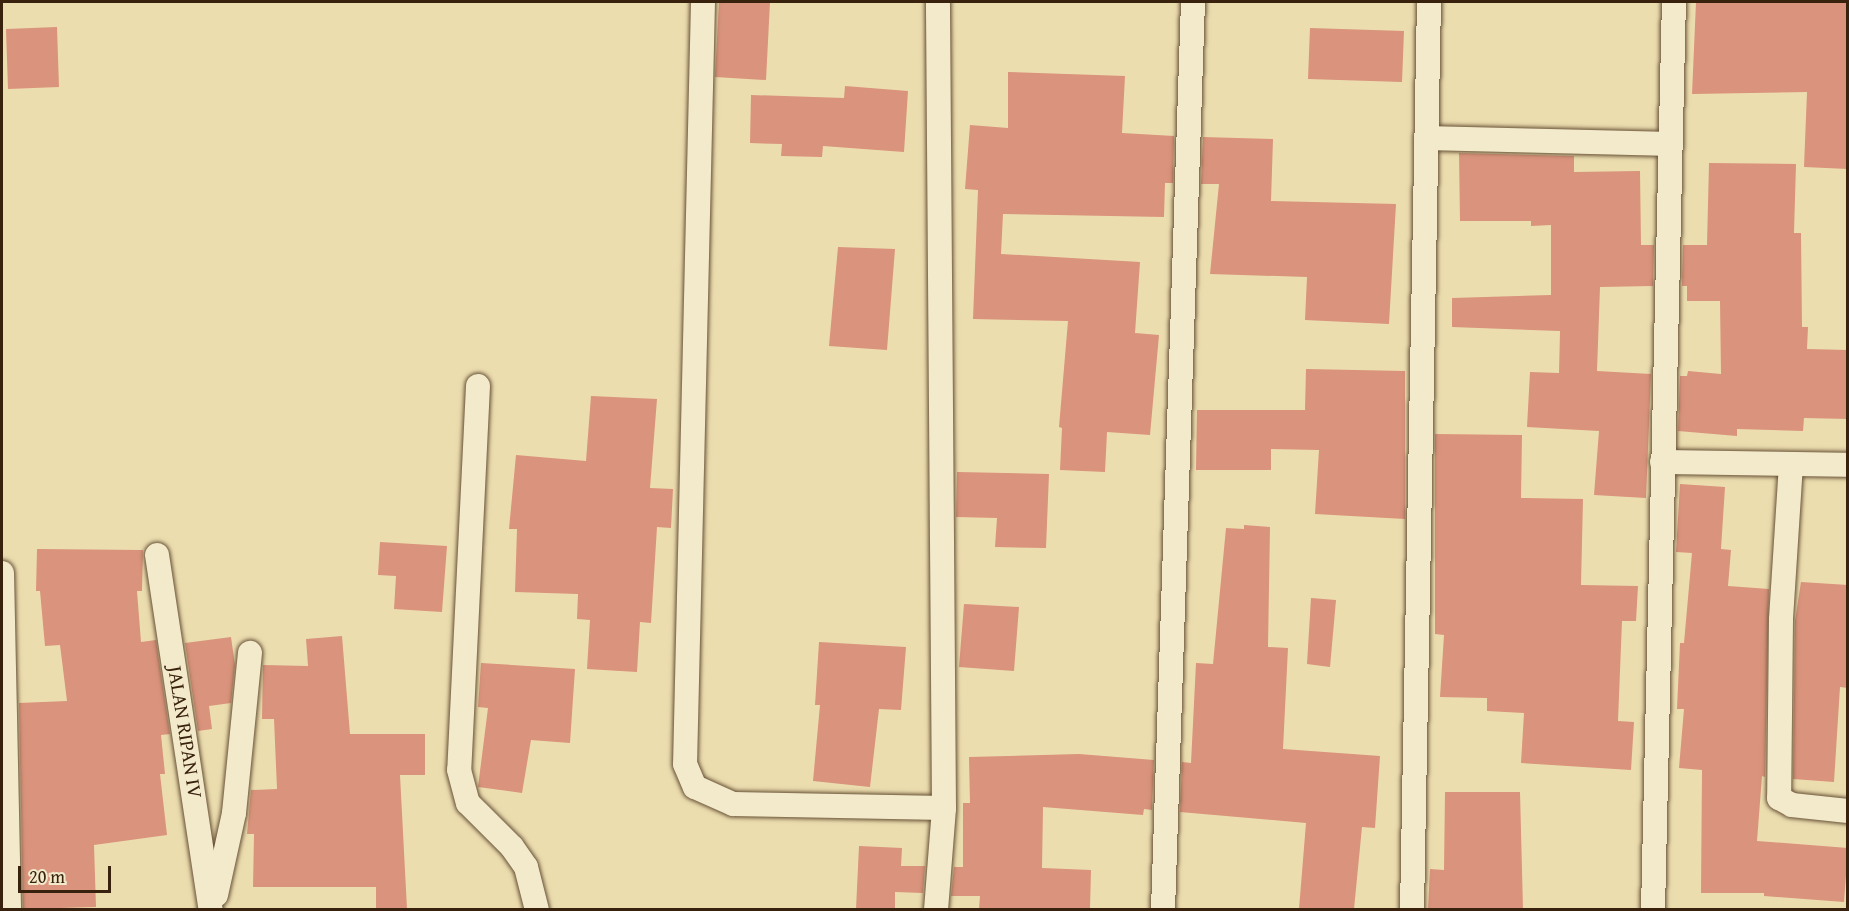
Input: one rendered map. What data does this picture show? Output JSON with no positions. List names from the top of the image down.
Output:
{
  "streets": {
    "street": ["JALAN RIPAN IV"]
  },
  "scale_bar": "20 m"
}
